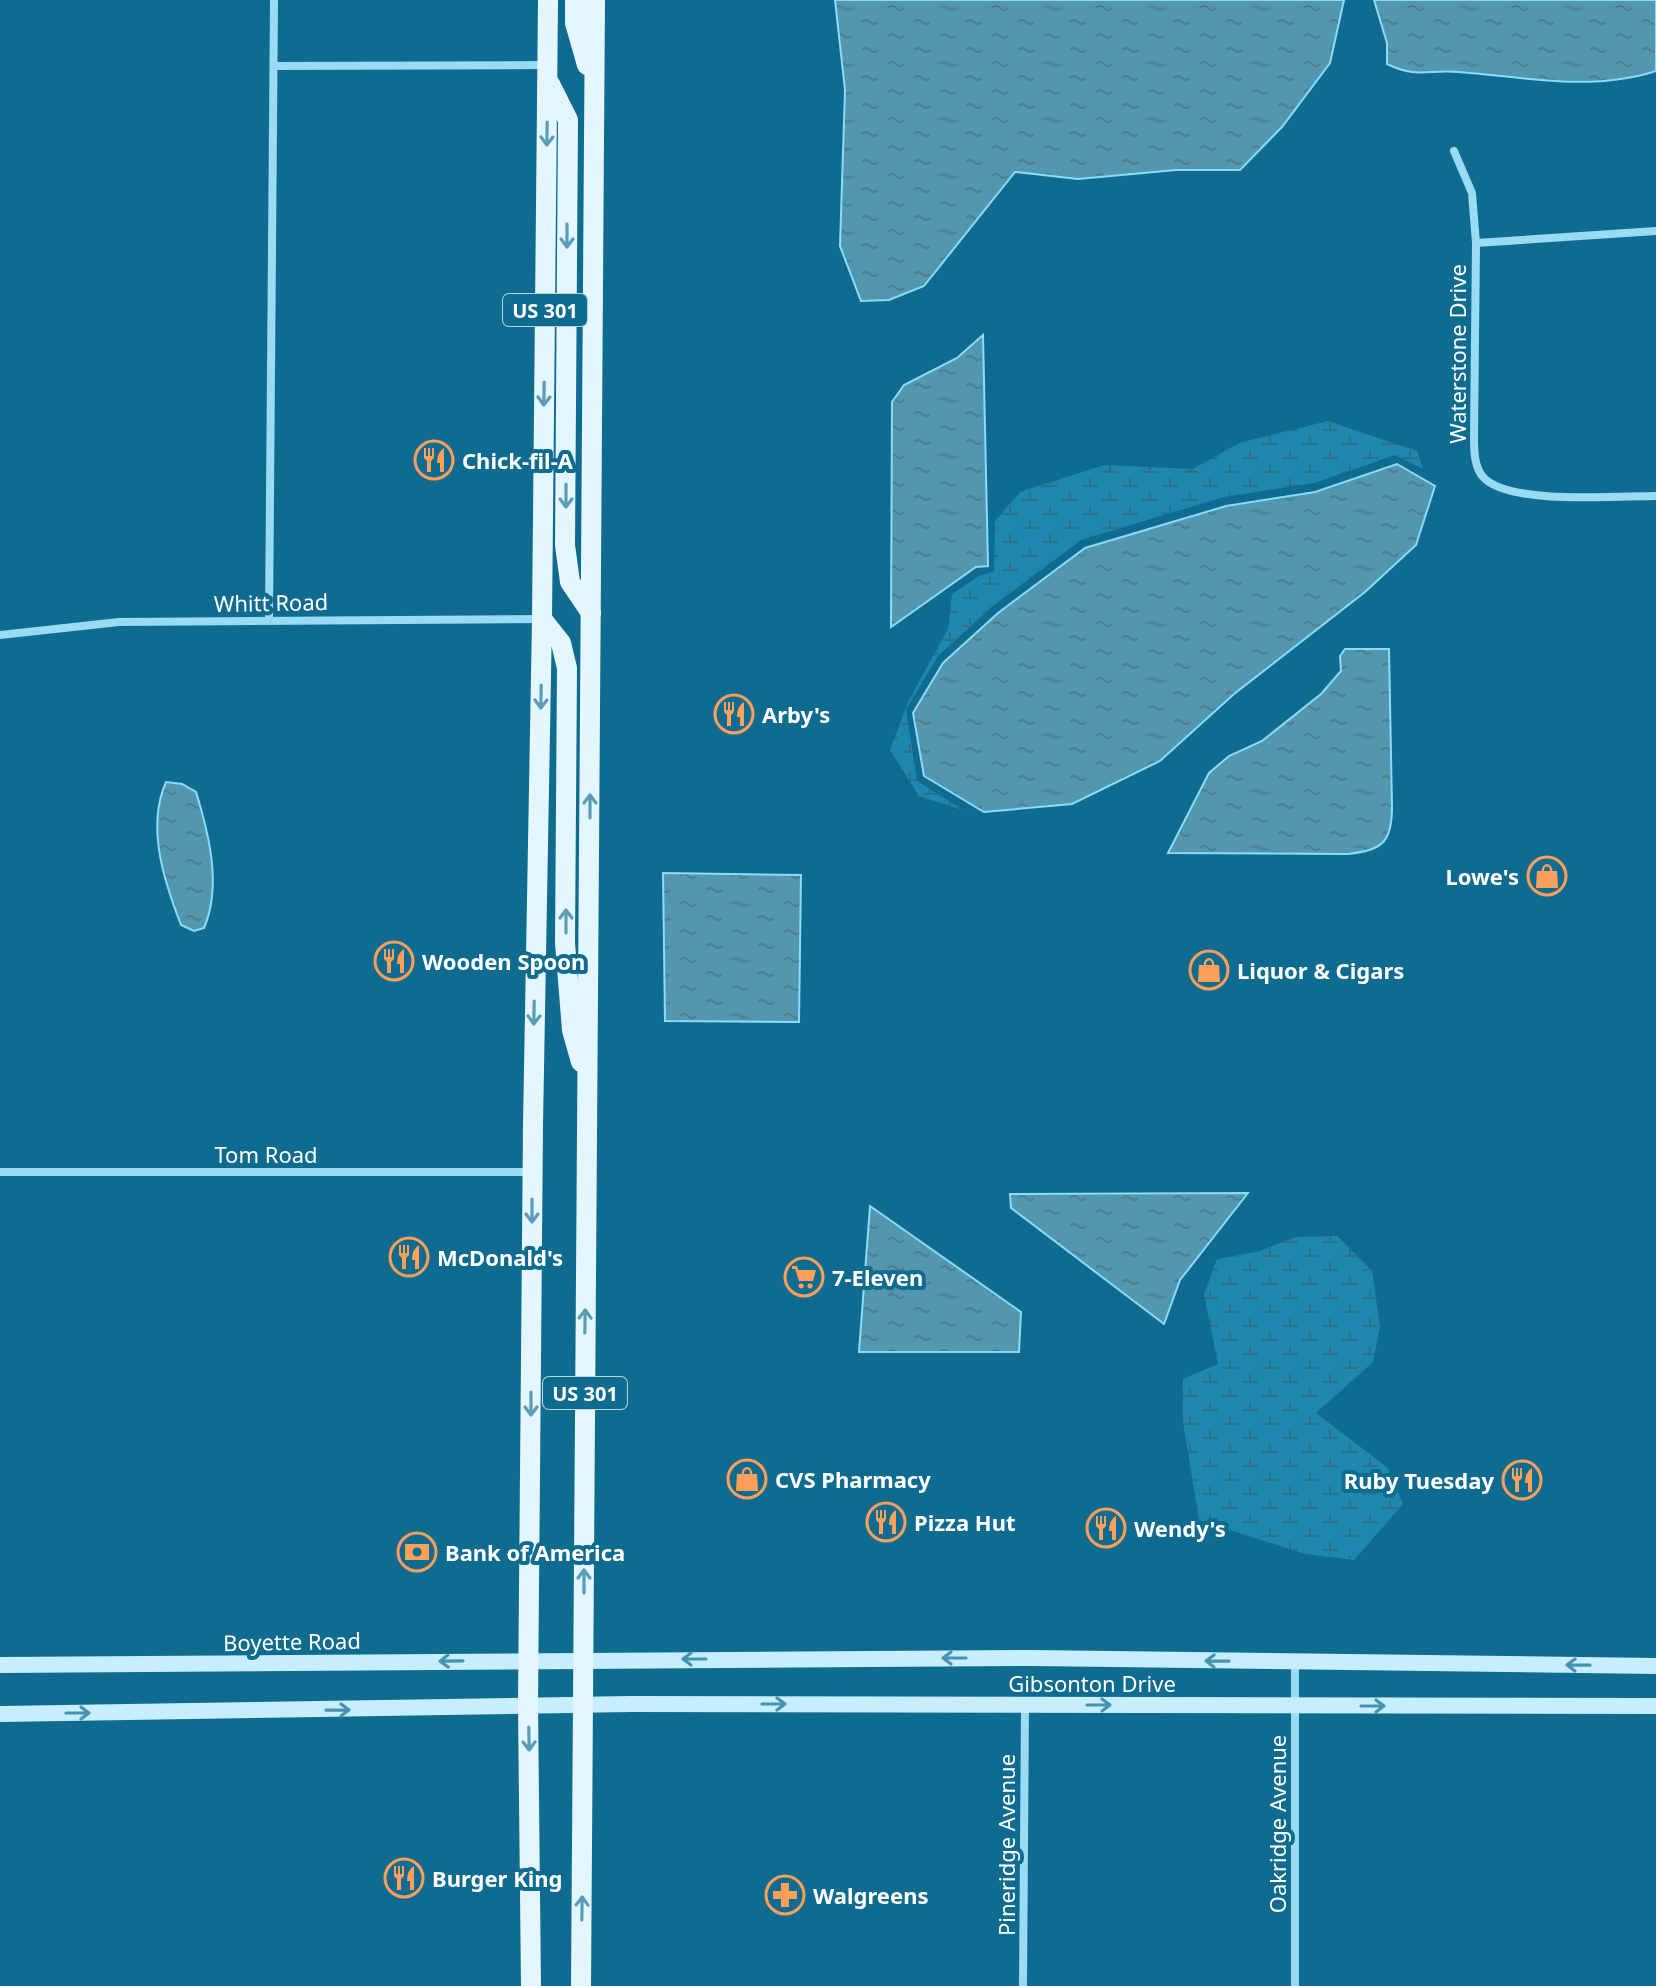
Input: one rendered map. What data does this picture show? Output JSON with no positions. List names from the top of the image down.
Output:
{
  "streets": {
    "main road": ["US 301", "Boyette Road", "Gibsonton Drive"],
    "street": [
      "Waterstone Drive",
      "Whitt Road",
      "Tom Road",
      "Oakridge Avenue",
      "Pineridge Avenue"
    ]
  },
  "crossings": [
    ["US 301", "Whitt Road"],
    ["US 301", "Tom Road"],
    ["US 301", "Boyette Road"],
    ["US 301", "Gibsonton Drive"],
    ["Boyette Road", "Gibsonton Drive"],
    ["Gibsonton Drive", "Oakridge Avenue"],
    ["Gibsonton Drive", "Pineridge Avenue"]
  ],
  "places": {
    "restaurant": [
      "Chick-fil-A",
      "Arby's",
      "Wooden Spoon",
      "McDonald's",
      "Ruby Tuesday",
      "Pizza Hut",
      "Wendy's",
      "Burger King"
    ],
    "shop": ["Lowe's", "Liquor & Cigars", "CVS Pharmacy"],
    "supermarket": ["7-Eleven"],
    "bank": ["Bank of America"],
    "pharmacy": ["Walgreens"]
  }
}
